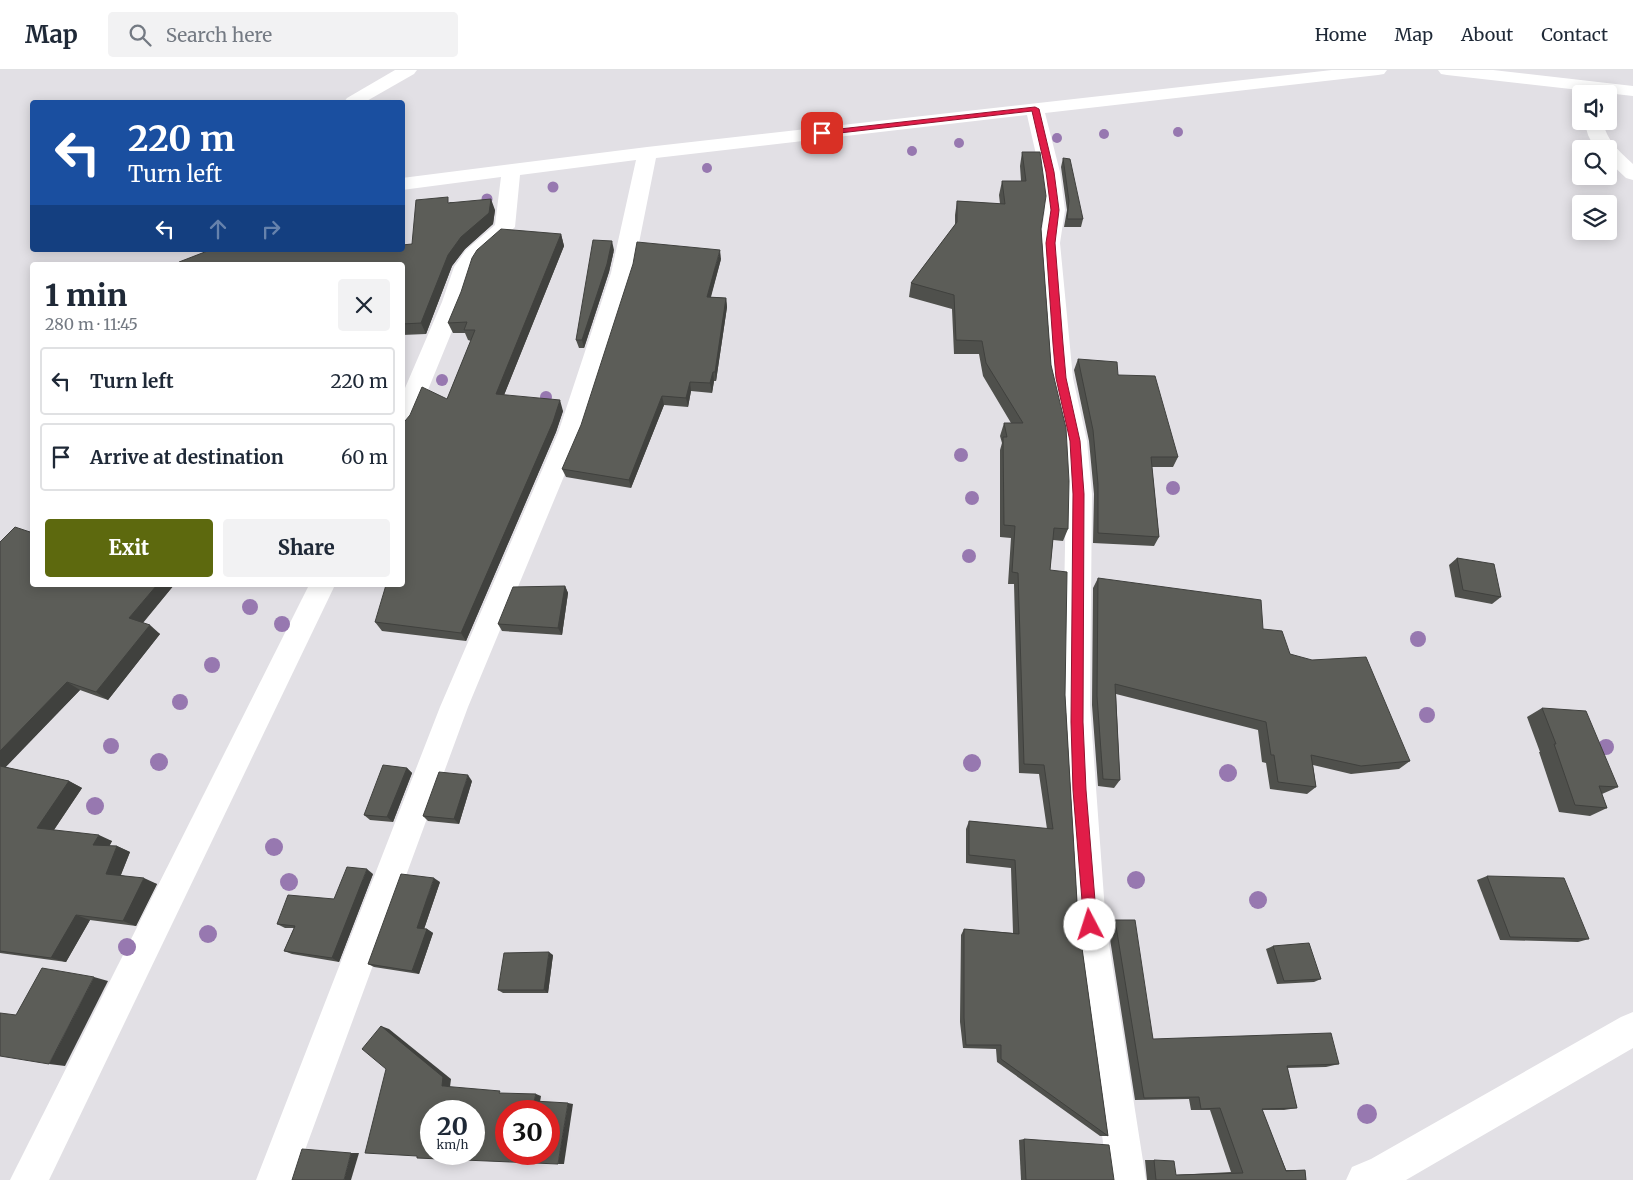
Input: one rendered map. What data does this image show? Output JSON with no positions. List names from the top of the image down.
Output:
{
  "page": {
    "header": "Map",
    "search": "Search here",
    "nav": [
      "Home",
      "Map",
      "About",
      "Contact"
    ],
    "turn": ["220 m", "Turn left"],
    "heading": ["1 min", "280 m · 11:45"],
    "list": [
      {
        "name": "Turn left",
        "value": "220 m"
      },
      {
        "name": "Arrive at destination",
        "value": "60 m"
      }
    ],
    "buttons": ["Exit", "Share"],
    "speed": "20 km/h",
    "limit": "30"
  }
}
